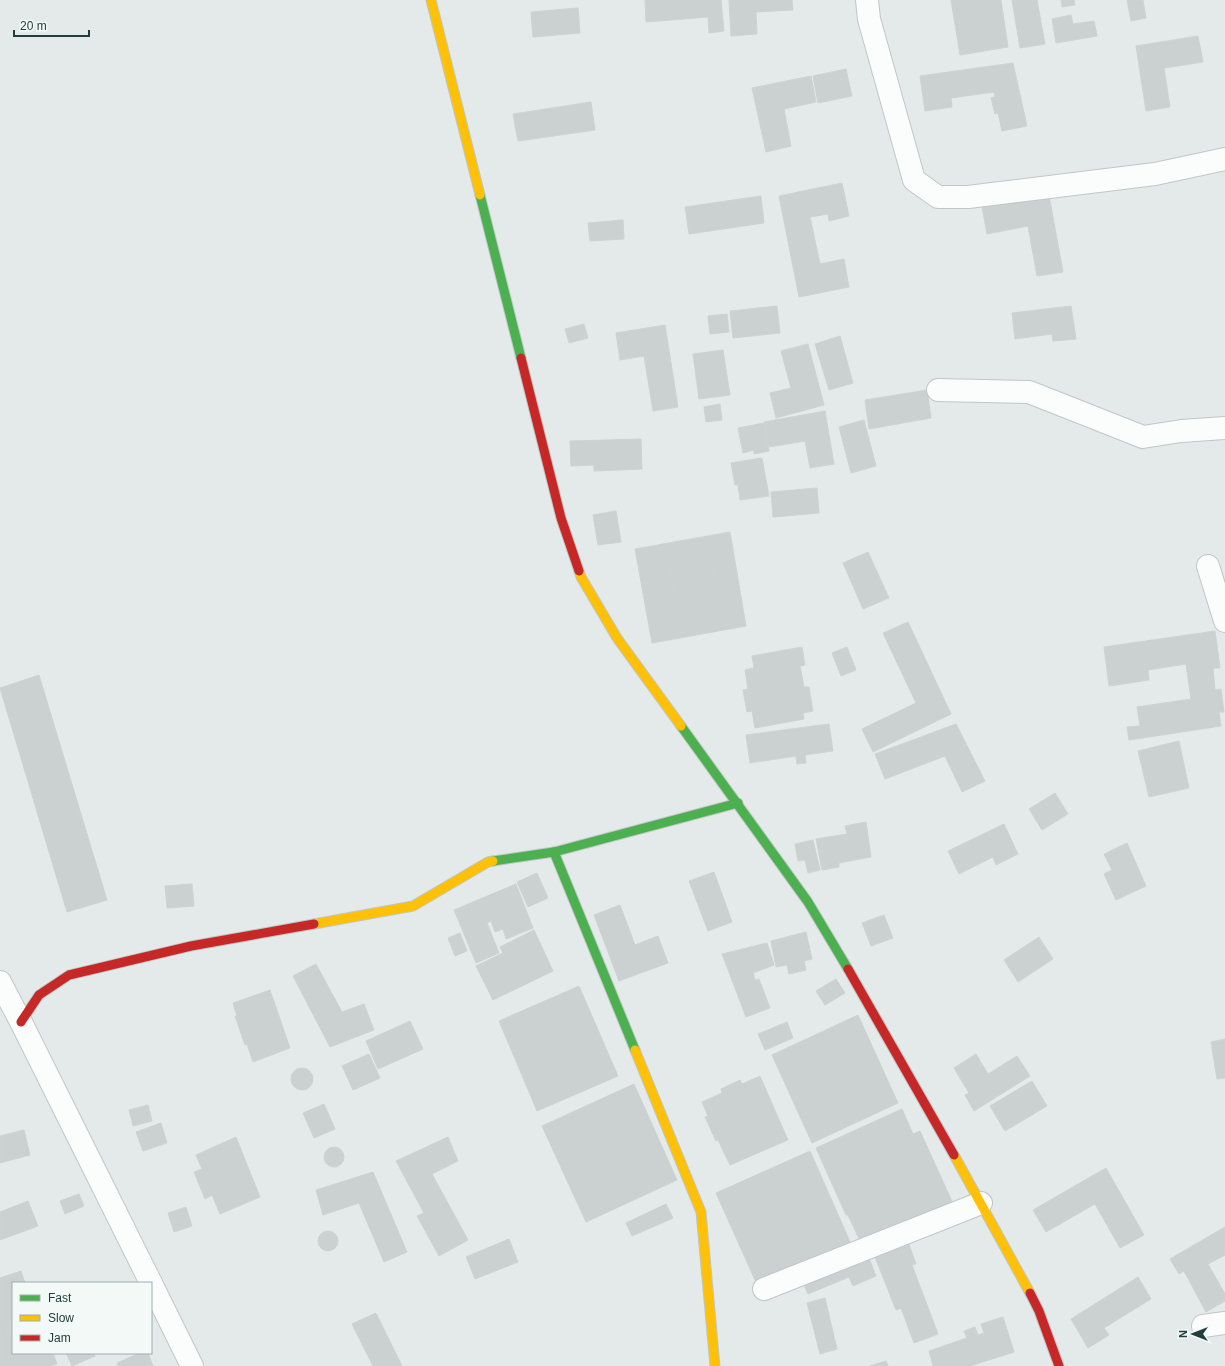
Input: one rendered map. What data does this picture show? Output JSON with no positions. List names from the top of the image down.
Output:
{
  "legend": ["Fast", "Slow", "Jam"],
  "scale_bar": "20 m",
  "north": "left"
}
